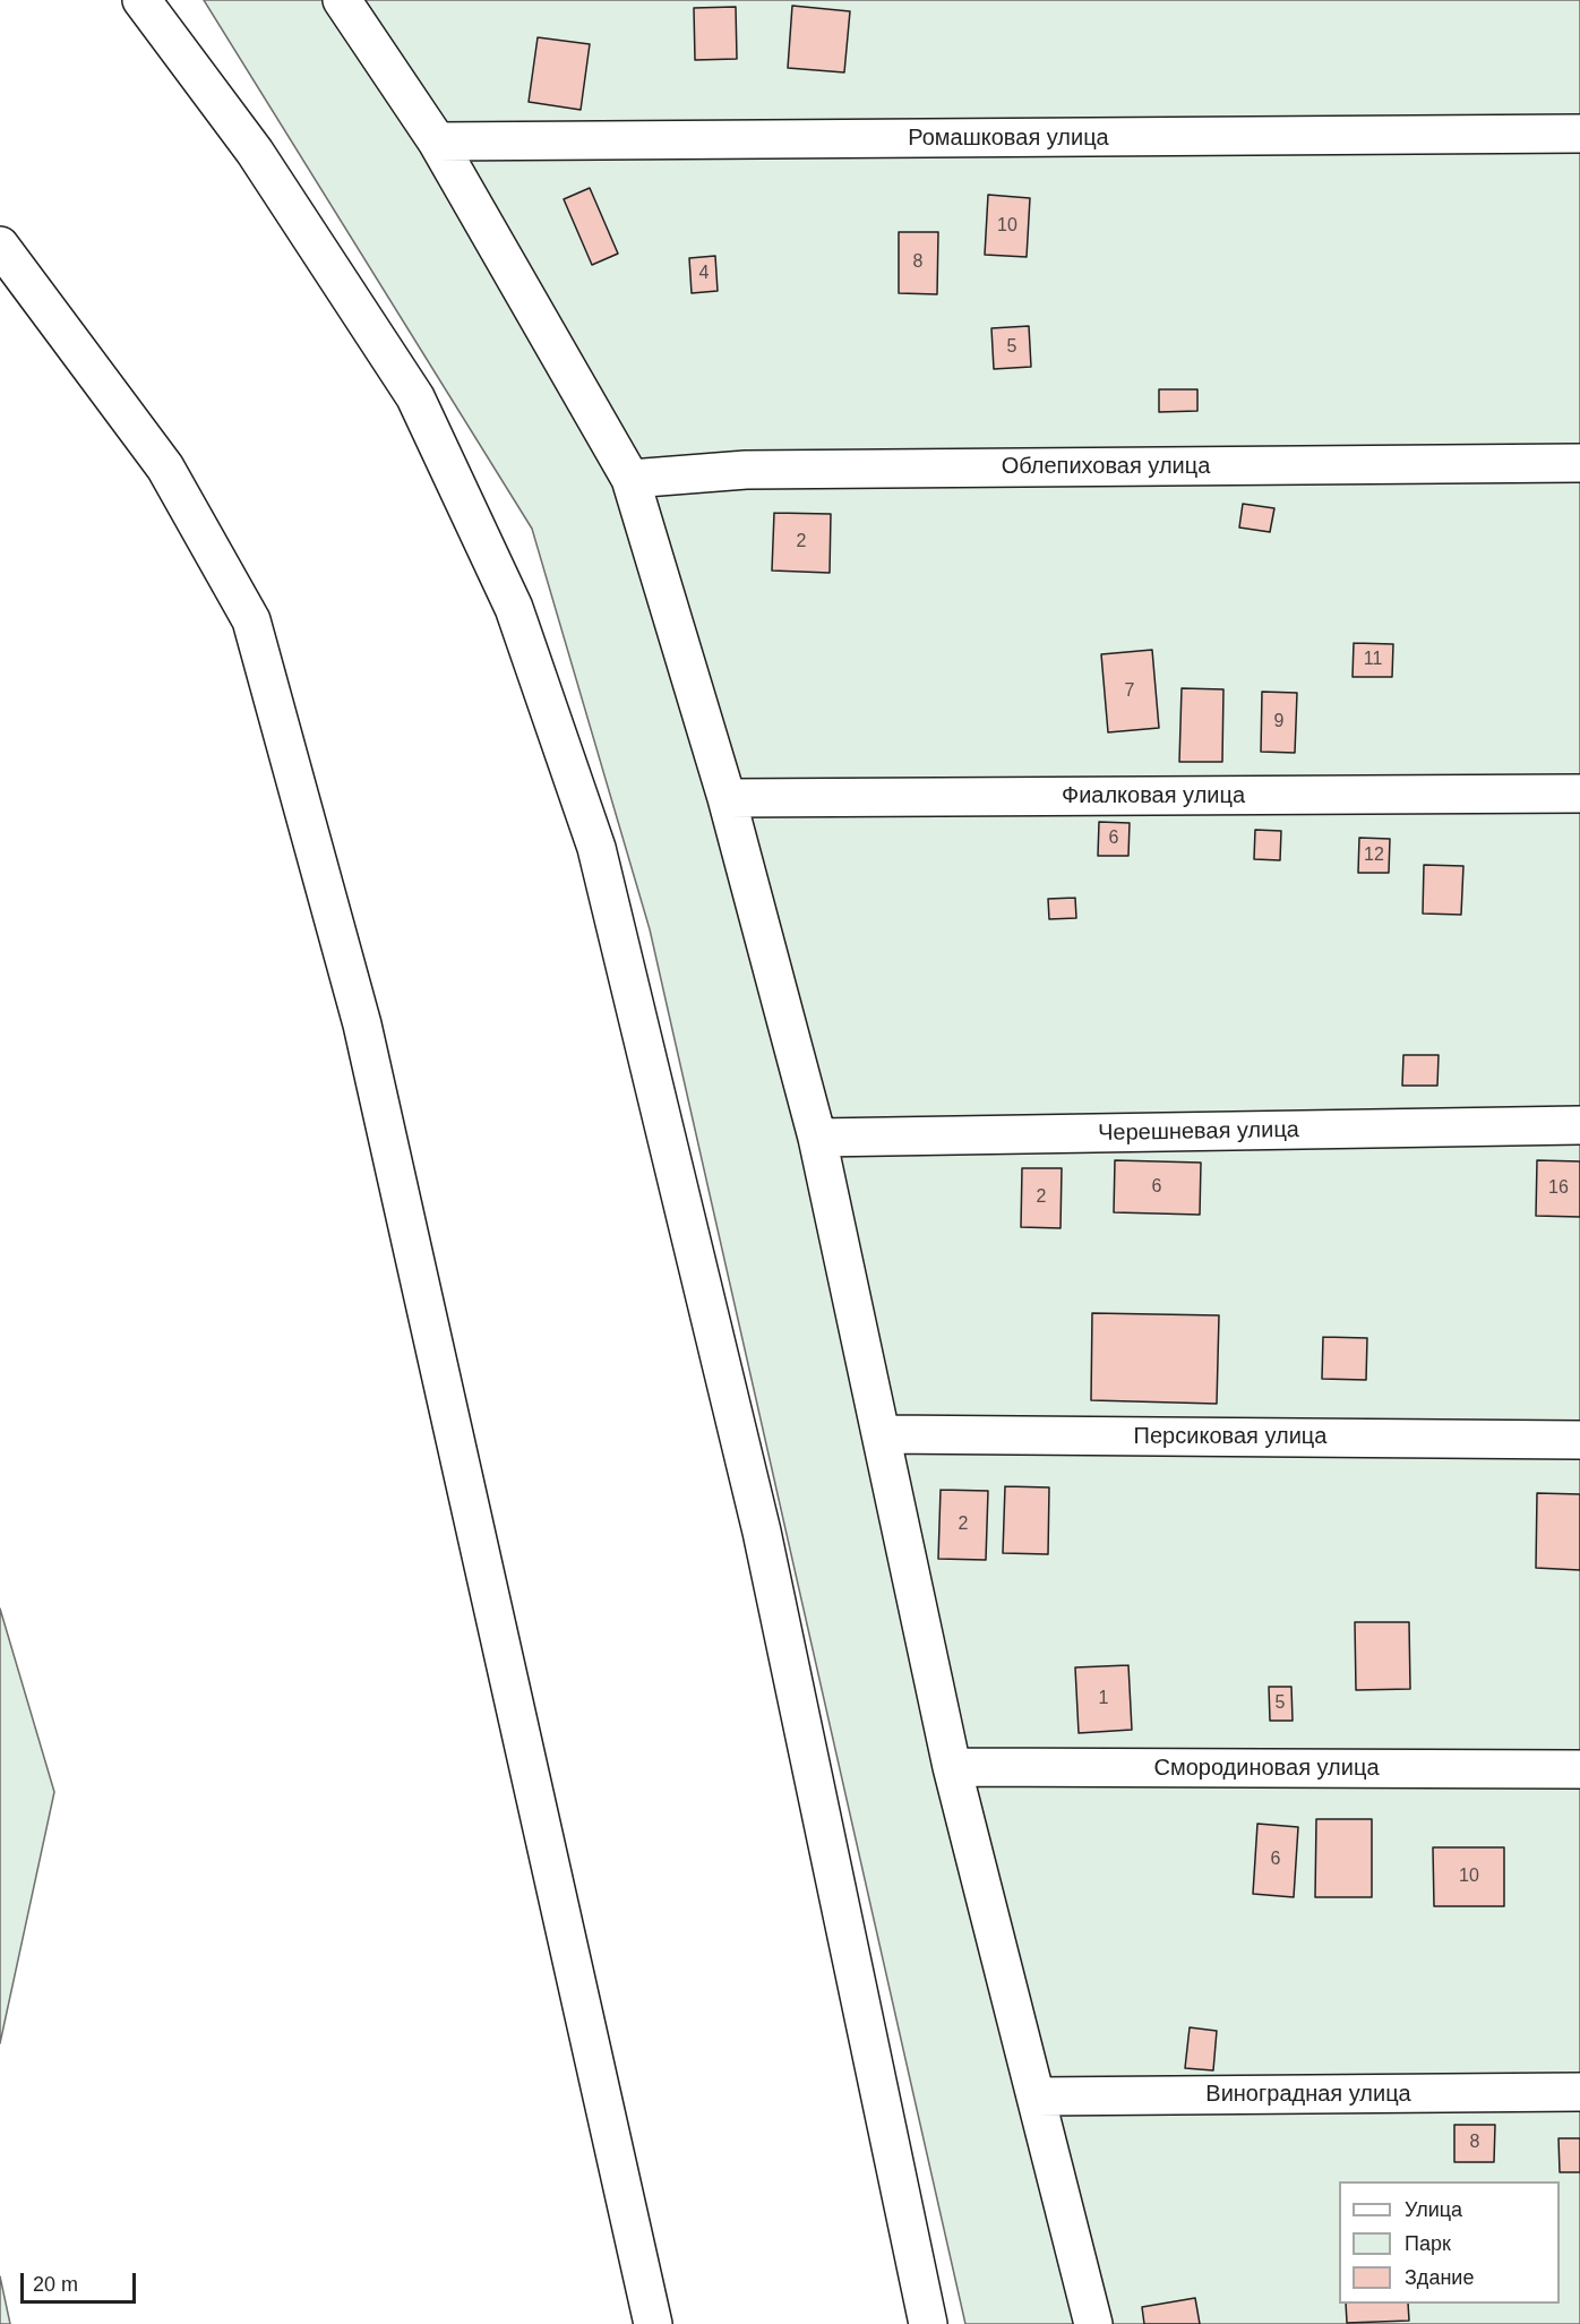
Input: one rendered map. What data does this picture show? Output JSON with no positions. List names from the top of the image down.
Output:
{
  "streets": {
    "street": [
      "Ромашковая улица",
      "Облепиховая улица",
      "Фиалковая улица",
      "Черешневая улица",
      "Персиковая улица",
      "Смородиновая улица",
      "Виноградная улица"
    ]
  },
  "house_numbers": [
    "10",
    "8",
    "4",
    "5",
    "2",
    "11",
    "7",
    "9",
    "6",
    "12",
    "6",
    "16",
    "2",
    "2",
    "1",
    "5",
    "6",
    "10",
    "8"
  ],
  "legend": ["Улица", "Парк", "Здание"],
  "scale_bar": "20 m"
}
